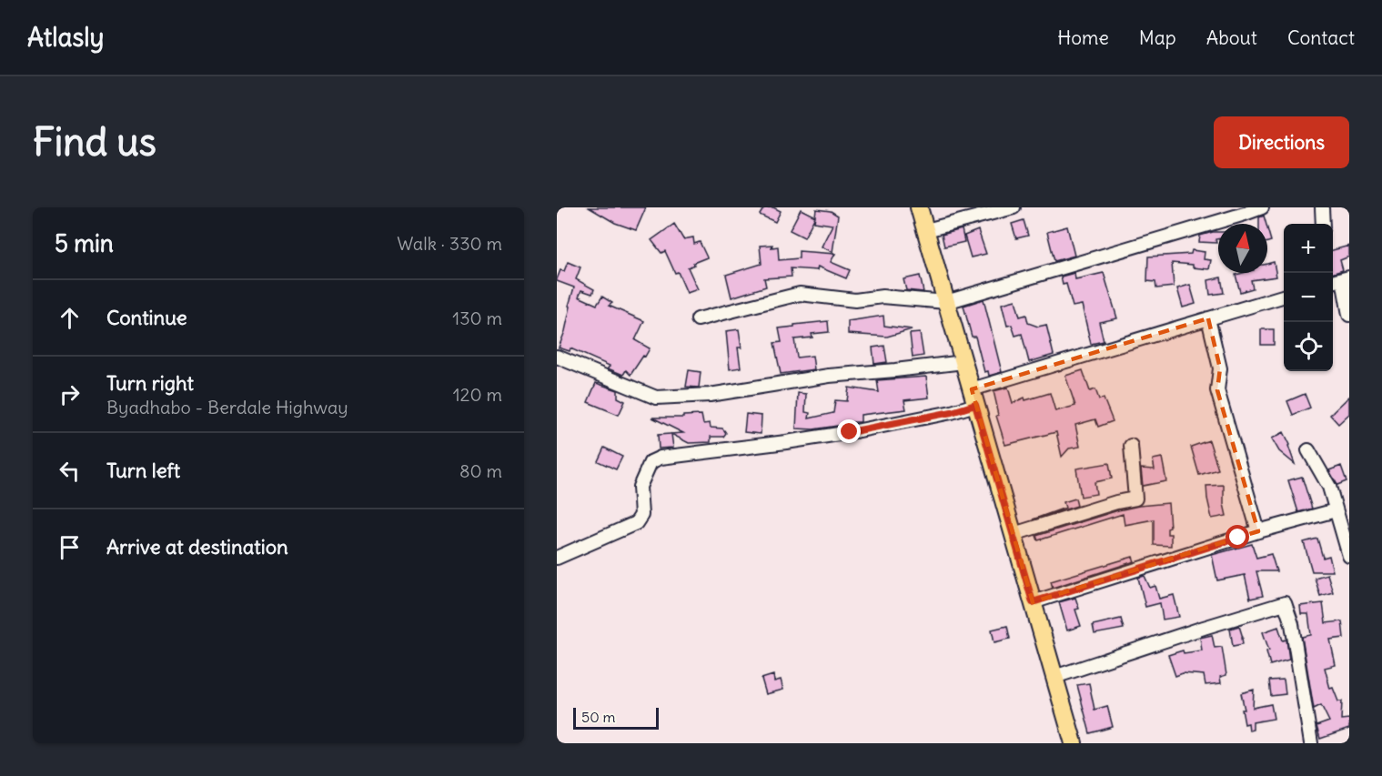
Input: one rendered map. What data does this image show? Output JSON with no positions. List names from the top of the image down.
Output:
{
  "scale_bar": "50 m",
  "north": "top",
  "page": {
    "header": "Atlasly",
    "nav": [
      "Home",
      "Map",
      "About",
      "Contact"
    ],
    "buttons": "Directions",
    "title": "Find us",
    "heading": ["5 min", "Walk · 330 m"],
    "map_buttons": ["+", "−"],
    "list": [
      ["Continue", "130 m"],
      ["Turn right", "Byadhabo - Berdale Highway", "120 m"],
      ["Turn left", "80 m"],
      "Arrive at destination"
    ],
    "scale": "50 m"
  }
}
